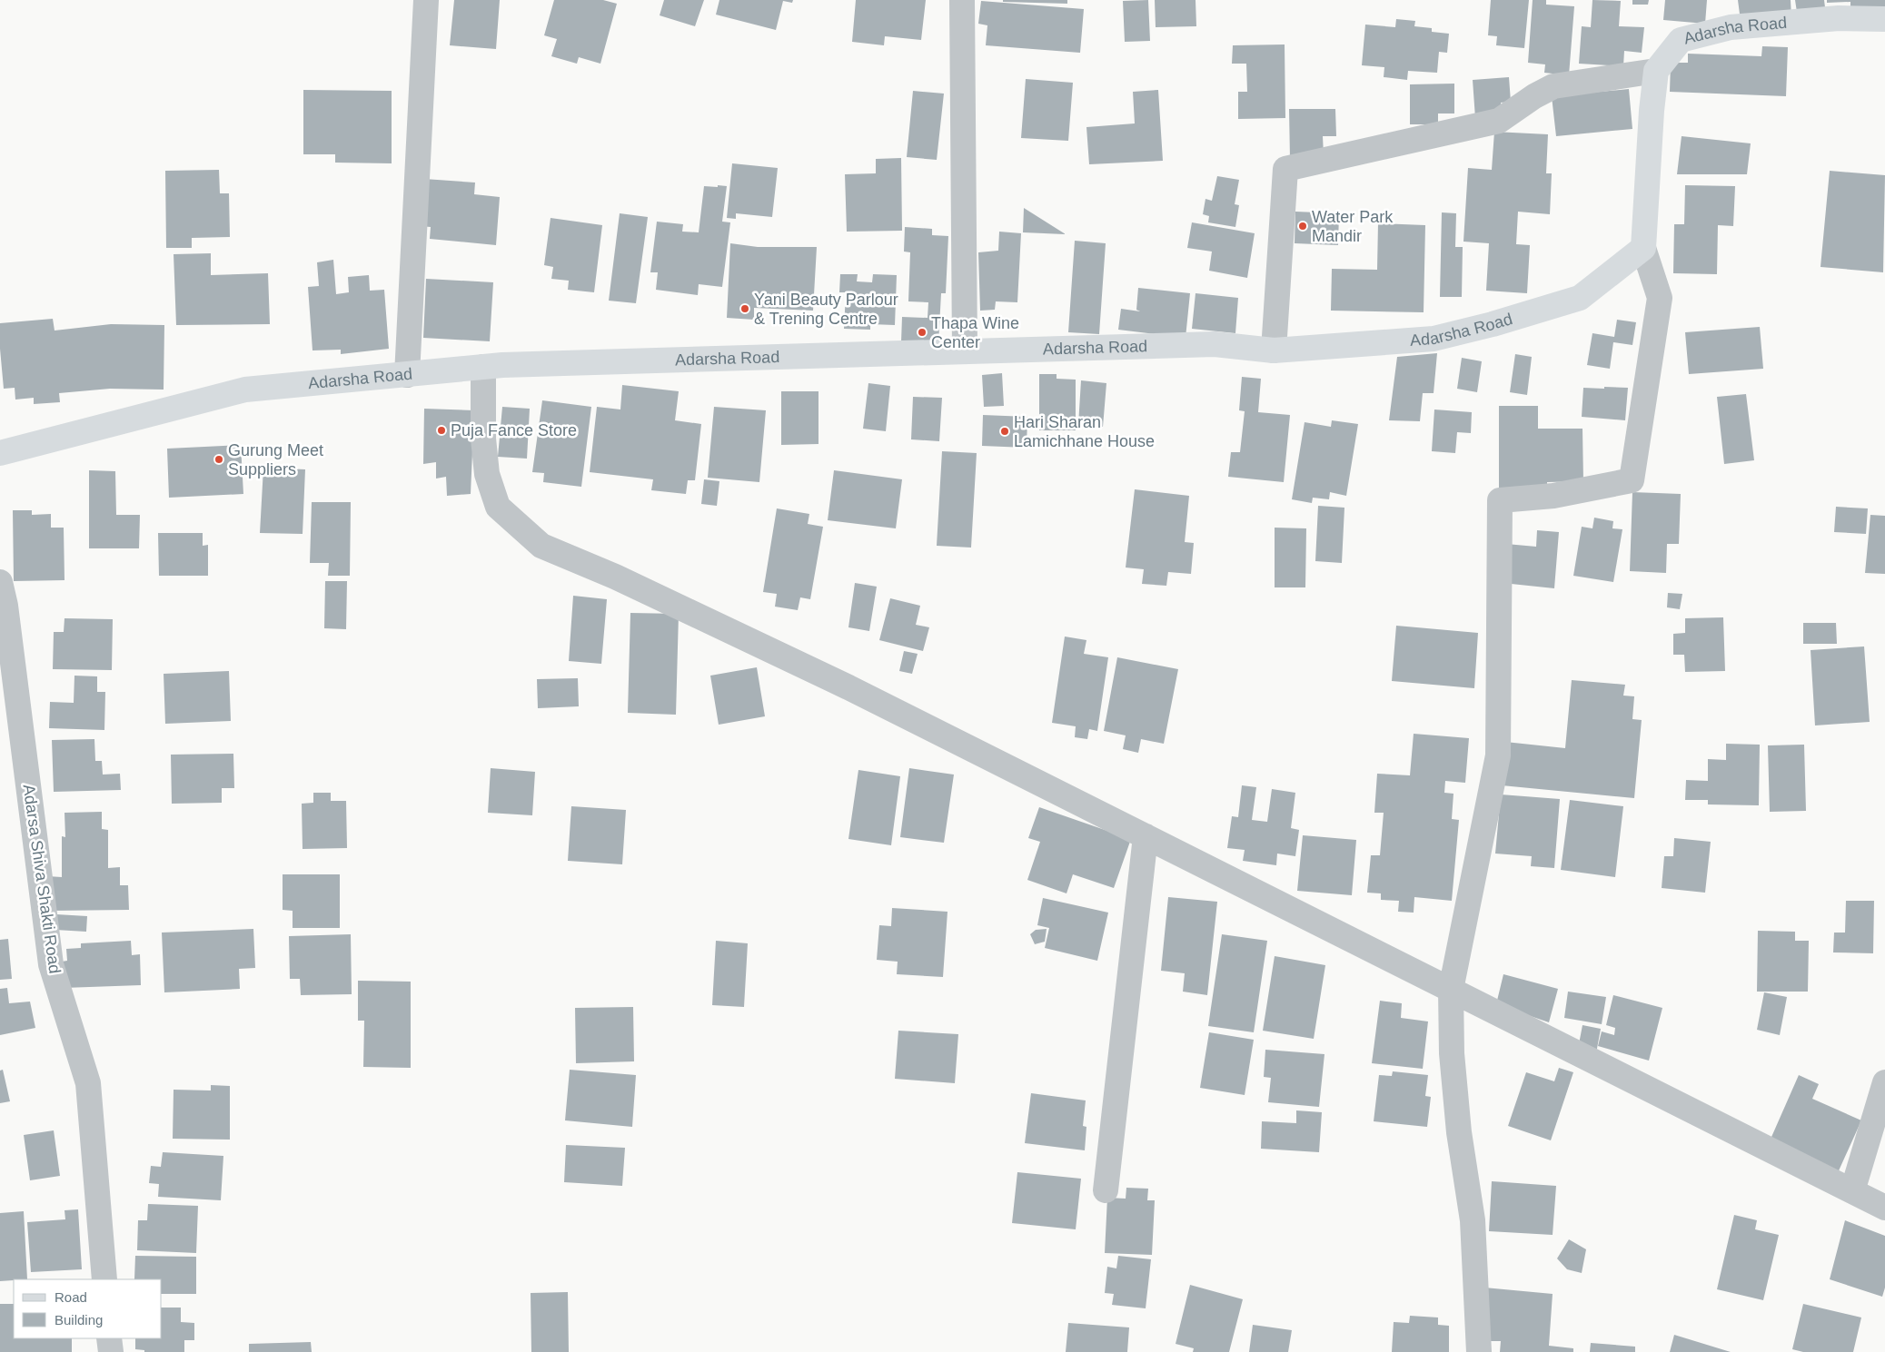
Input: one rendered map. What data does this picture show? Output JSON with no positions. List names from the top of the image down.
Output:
{
  "streets": {
    "main road": ["Adarsha Road"],
    "street": ["Adarsa Shiva Shakti Road"]
  },
  "places": [
    "Water Park Mandir",
    "Yani Beauty Parlour & Trening Centre",
    "Thapa Wine Center",
    "Puja Fance Store",
    "Hari Sharan Lamichhane House",
    "Gurung Meet Suppliers"
  ],
  "legend": ["Road", "Building"]
}
